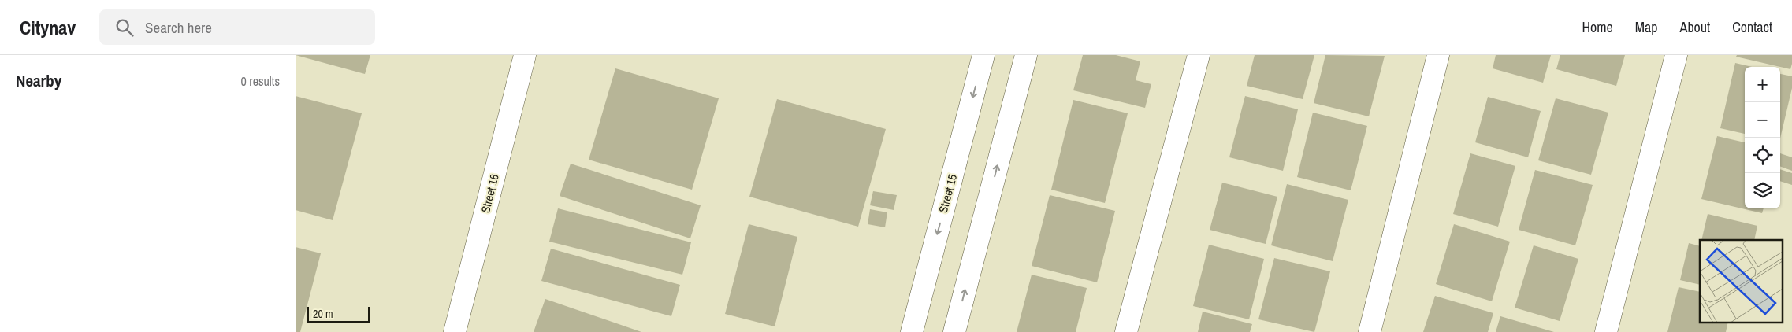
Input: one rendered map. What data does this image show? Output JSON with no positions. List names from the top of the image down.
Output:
{
  "streets": {
    "street": ["Street 16", "Street 15"]
  },
  "scale_bar": "20 m",
  "page": {
    "header": "Citynav",
    "search": "Search here",
    "nav": [
      "Home",
      "Map",
      "About",
      "Contact"
    ],
    "heading": ["Nearby", "0 results"],
    "map_buttons": ["+", "−"],
    "scale": "20 m"
  }
}
